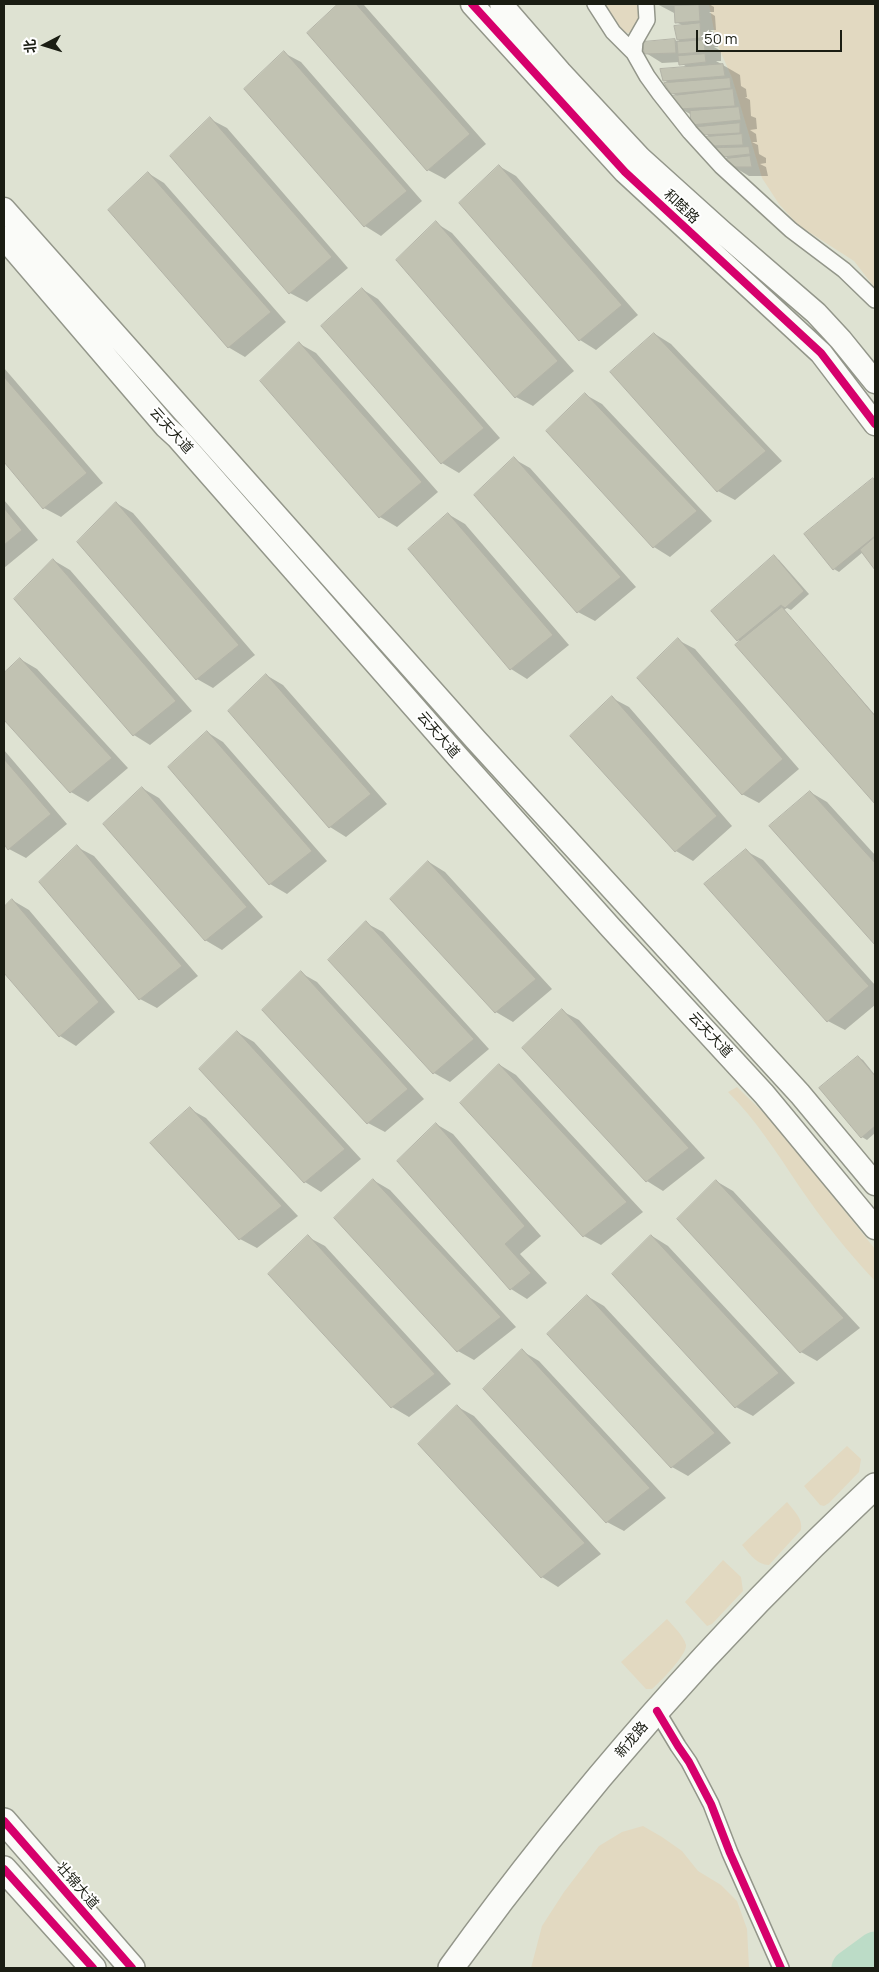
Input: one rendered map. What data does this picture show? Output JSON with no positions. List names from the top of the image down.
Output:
{
  "streets": {
    "main road": [
      "和睦路",
      "云天大道",
      "新龙路",
      "壮锦大道"
    ]
  },
  "scale_bar": "50 m",
  "north": "left"
}
